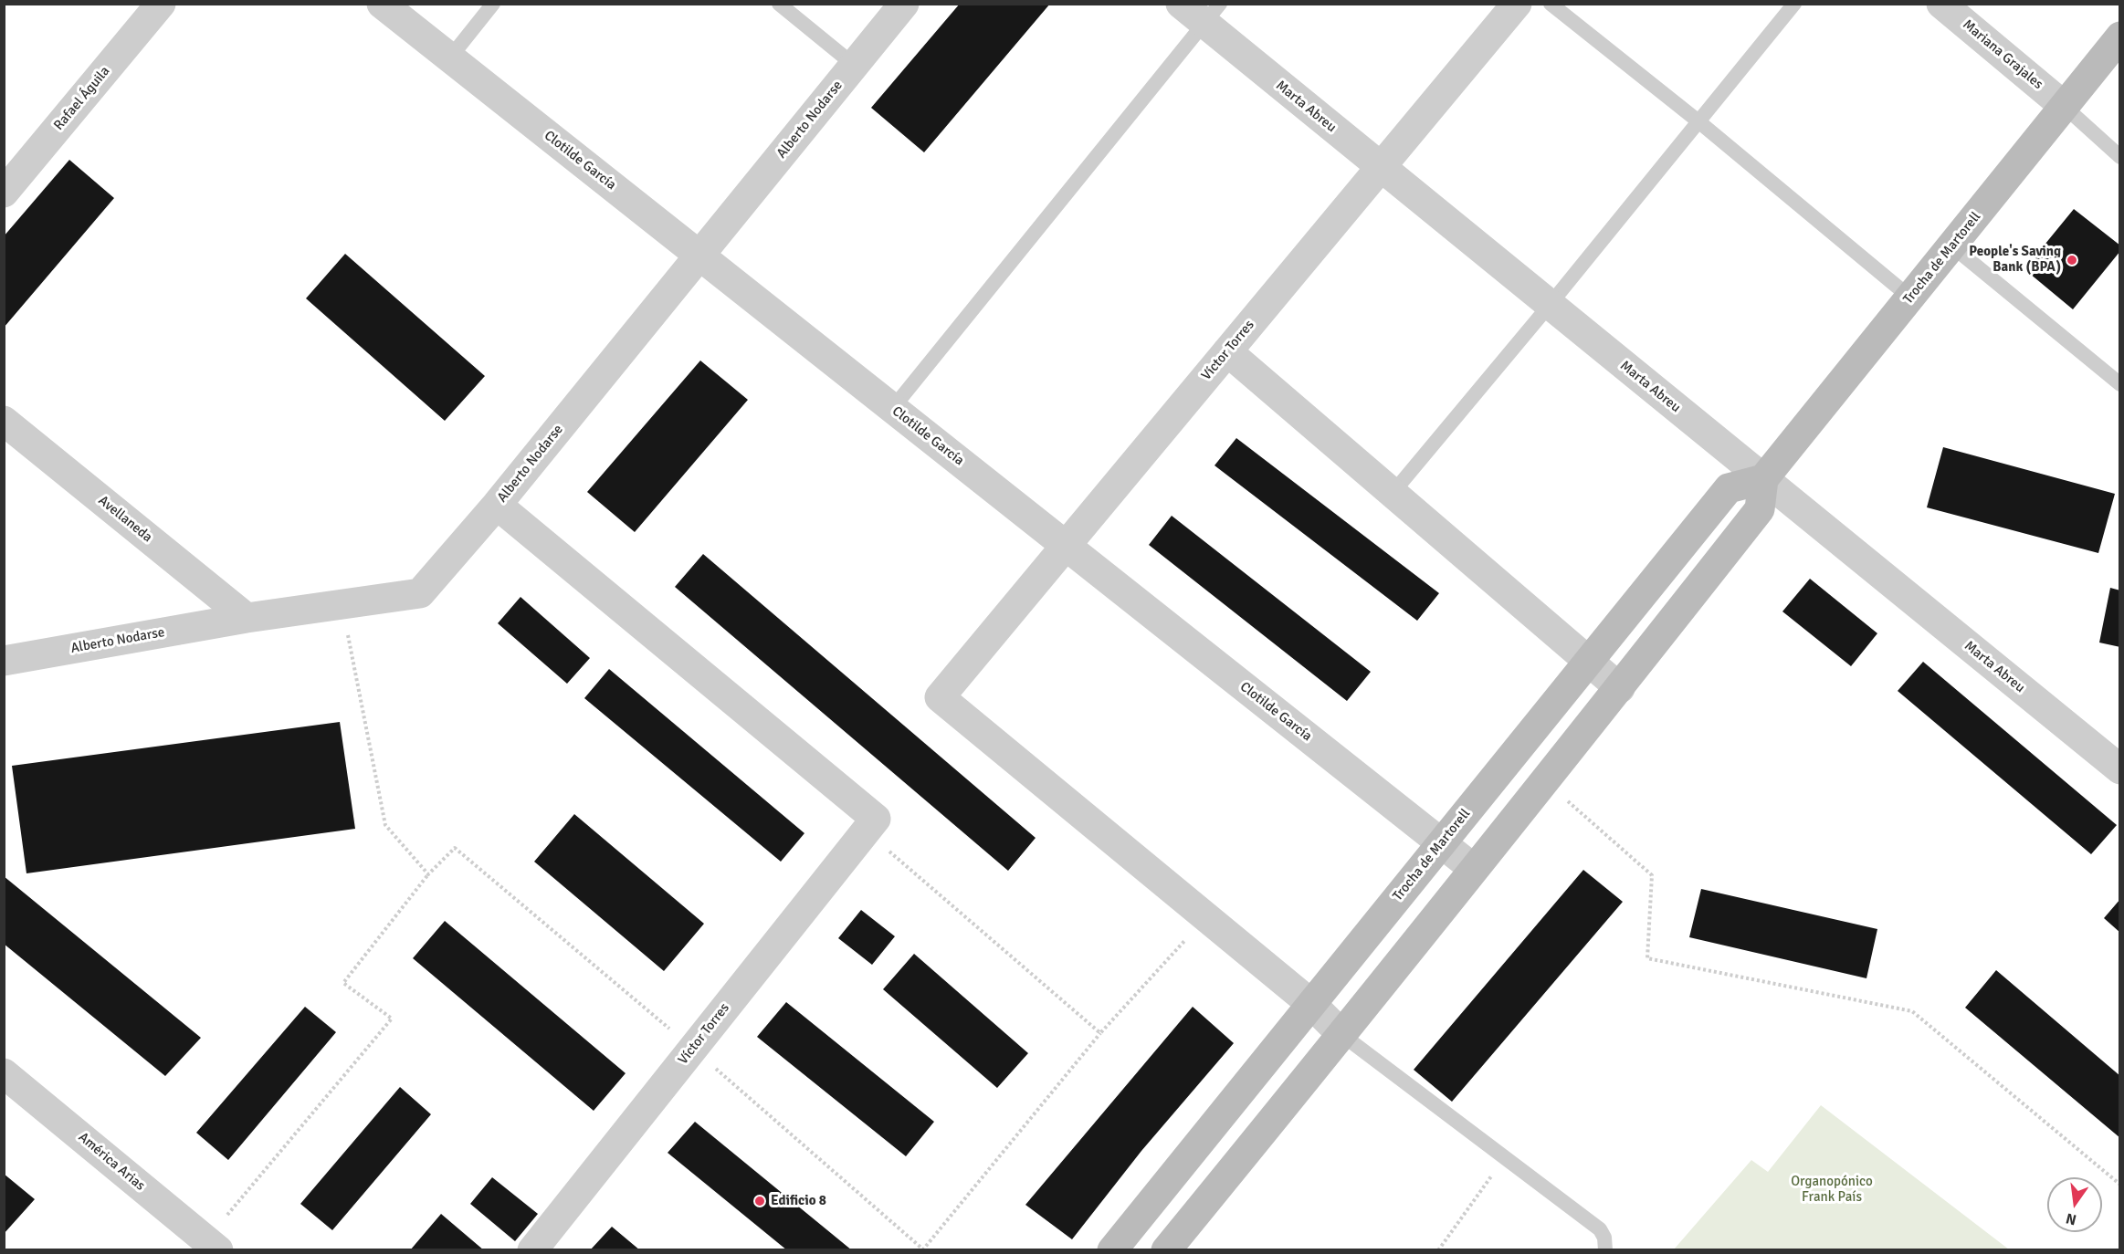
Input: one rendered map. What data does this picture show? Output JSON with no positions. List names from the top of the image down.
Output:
{
  "streets": {
    "street": [
      "Mariana Grajales",
      "Rafael Águila",
      "Marta Abreu",
      "Alberto Nodarse",
      "Clotilde García",
      "Trocha de Martorell",
      "Víctor Torres",
      "Avellaneda",
      "América Arias"
    ]
  },
  "crossings": [
    ["Mariana Grajales", "Trocha de Martorell"],
    ["Marta Abreu", "Trocha de Martorell"],
    ["Marta Abreu", "Víctor Torres"],
    ["Alberto Nodarse", "Clotilde García"],
    ["Alberto Nodarse", "Avellaneda"],
    ["Clotilde García", "Trocha de Martorell"],
    ["Clotilde García", "Víctor Torres"]
  ],
  "parks": ["Organopónico Frank País"],
  "places": ["People's Saving Bank (BPA)", "Edificio 8"],
  "north": "bottom"
}
